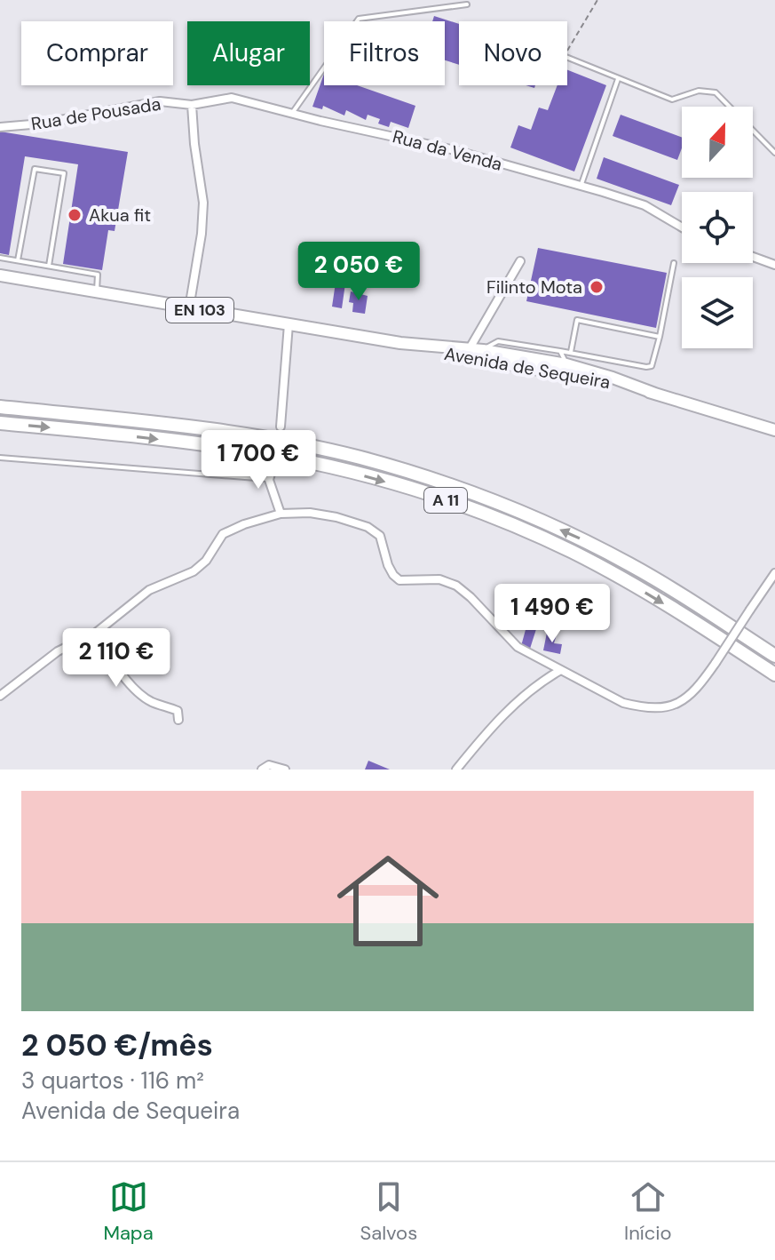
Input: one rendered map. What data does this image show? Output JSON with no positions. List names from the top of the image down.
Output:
{
  "streets": {
    "highway": ["A 11"],
    "main road": ["EN 103", "Avenida de Sequeira"],
    "street": ["Rua de Pousada", "Rua da Venda"]
  },
  "crossings": [
    ["Rua de Pousada", "Rua da Venda"]
  ],
  "places": ["Akua fit", "Filinto Mota"],
  "north": "top",
  "page": {
    "chip": [
      "Comprar",
      "Alugar",
      "Filtros",
      "Novo"
    ],
    "price": [
      "2 050 €",
      "1 700 €",
      "1 490 €",
      "2 110 €"
    ],
    "list": [
      {
        "name": "2 050 €/mês",
        "note": "3 quartos · 116 m² · Avenida de Sequeira"
      }
    ],
    "tabs": ["Mapa", "Salvos", "Início"]
  }
}
